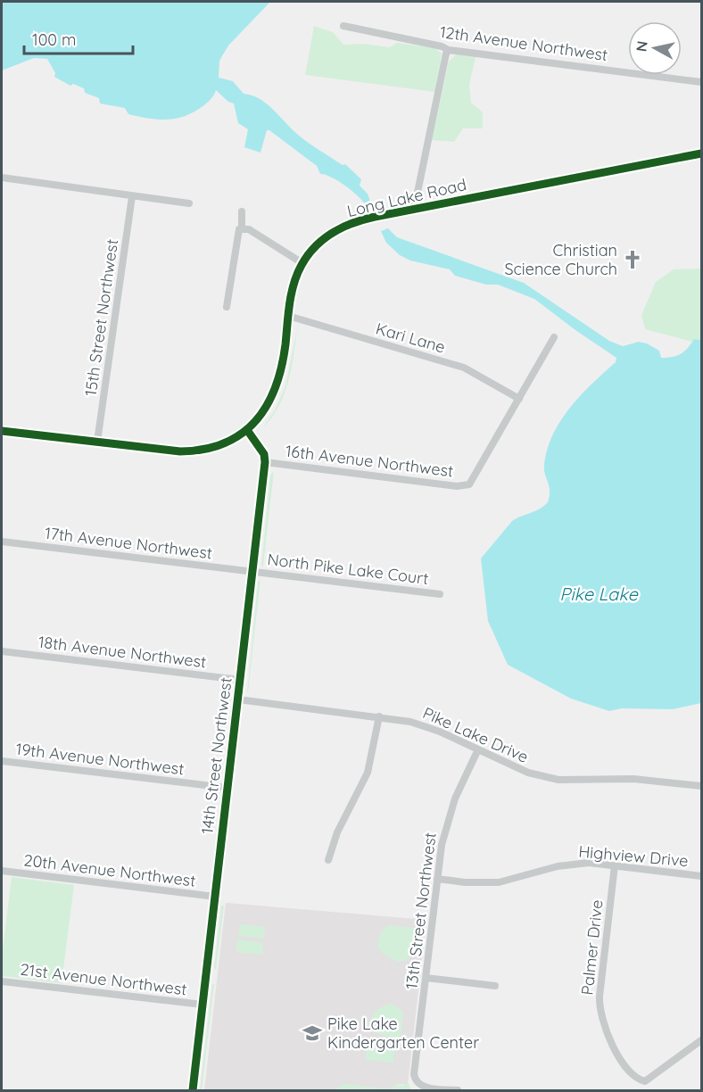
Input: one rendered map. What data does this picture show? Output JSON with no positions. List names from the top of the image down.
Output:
{
  "streets": {
    "street": [
      "12th Avenue Northwest",
      "Long Lake Road",
      "15th Street Northwest",
      "Kari Lane",
      "16th Avenue Northwest",
      "17th Avenue Northwest",
      "North Pike Lake Court",
      "18th Avenue Northwest",
      "Pike Lake Drive",
      "14th Street Northwest",
      "19th Avenue Northwest",
      "Highview Drive",
      "20th Avenue Northwest",
      "13th Street Northwest",
      "Palmer Drive",
      "21st Avenue Northwest"
    ]
  },
  "crossings": [
    ["Long Lake Road", "15th Street Northwest"],
    ["Long Lake Road", "Kari Lane"],
    ["Kari Lane", "16th Avenue Northwest"],
    ["16th Avenue Northwest", "14th Street Northwest"],
    ["17th Avenue Northwest", "North Pike Lake Court"],
    ["17th Avenue Northwest", "14th Street Northwest"],
    ["North Pike Lake Court", "14th Street Northwest"],
    ["18th Avenue Northwest", "14th Street Northwest"],
    ["Pike Lake Drive", "14th Street Northwest"],
    ["Pike Lake Drive", "13th Street Northwest"],
    ["14th Street Northwest", "19th Avenue Northwest"],
    ["14th Street Northwest", "20th Avenue Northwest"],
    ["14th Street Northwest", "21st Avenue Northwest"],
    ["Highview Drive", "13th Street Northwest"],
    ["Highview Drive", "Palmer Drive"]
  ],
  "water": ["Pike Lake"],
  "places": {
    "church": ["Christian Science Church"],
    "school or university": ["Pike Lake Kindergarten Center"]
  },
  "scale_bar": "100 m",
  "north": "left"
}
